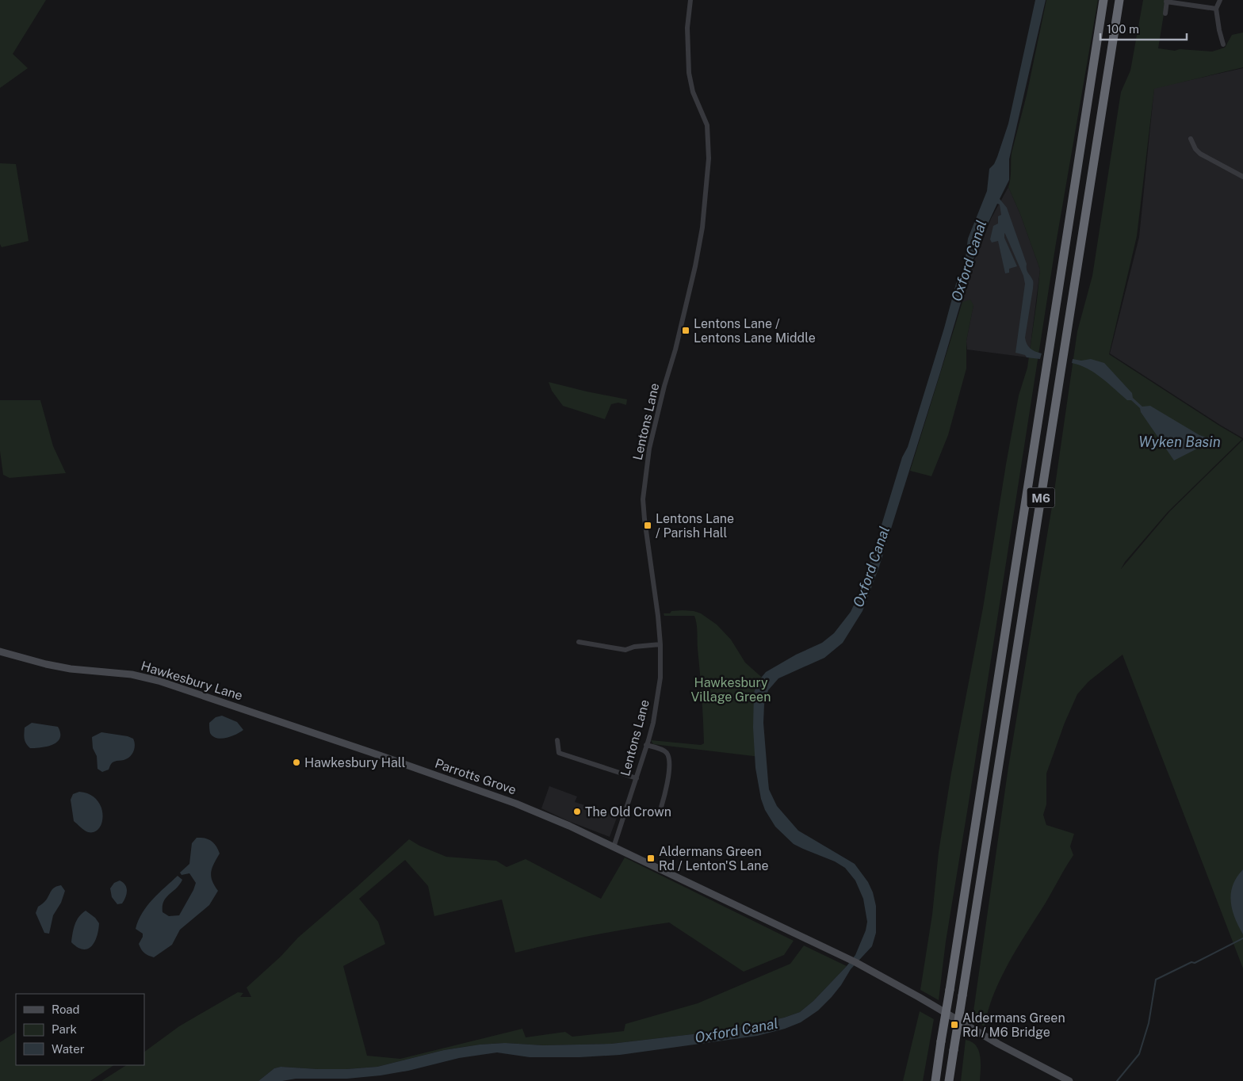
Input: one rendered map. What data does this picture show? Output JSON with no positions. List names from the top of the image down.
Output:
{
  "streets": {
    "highway": ["M6"],
    "main road": ["Hawkesbury Lane", "Parrotts Grove"],
    "street": ["Lentons Lane"]
  },
  "crossings": [
    ["Lentons Lane", "Parrotts Grove"],
    ["Hawkesbury Lane", "Parrotts Grove"]
  ],
  "water": ["Oxford Canal", "Wyken Basin"],
  "parks": ["Hawkesbury Village Green"],
  "places": {
    "transit": [
      "Lentons Lane / Lentons Lane Middle",
      "Lentons Lane / Parish Hall",
      "Aldermans Green Rd / Lenton'S Lane",
      "Aldermans Green Rd / M6 Bridge"
    ],
    "other": ["Hawkesbury Hall", "The Old Crown"]
  },
  "legend": ["Road", "Park", "Water"],
  "scale_bar": "100 m"
}
